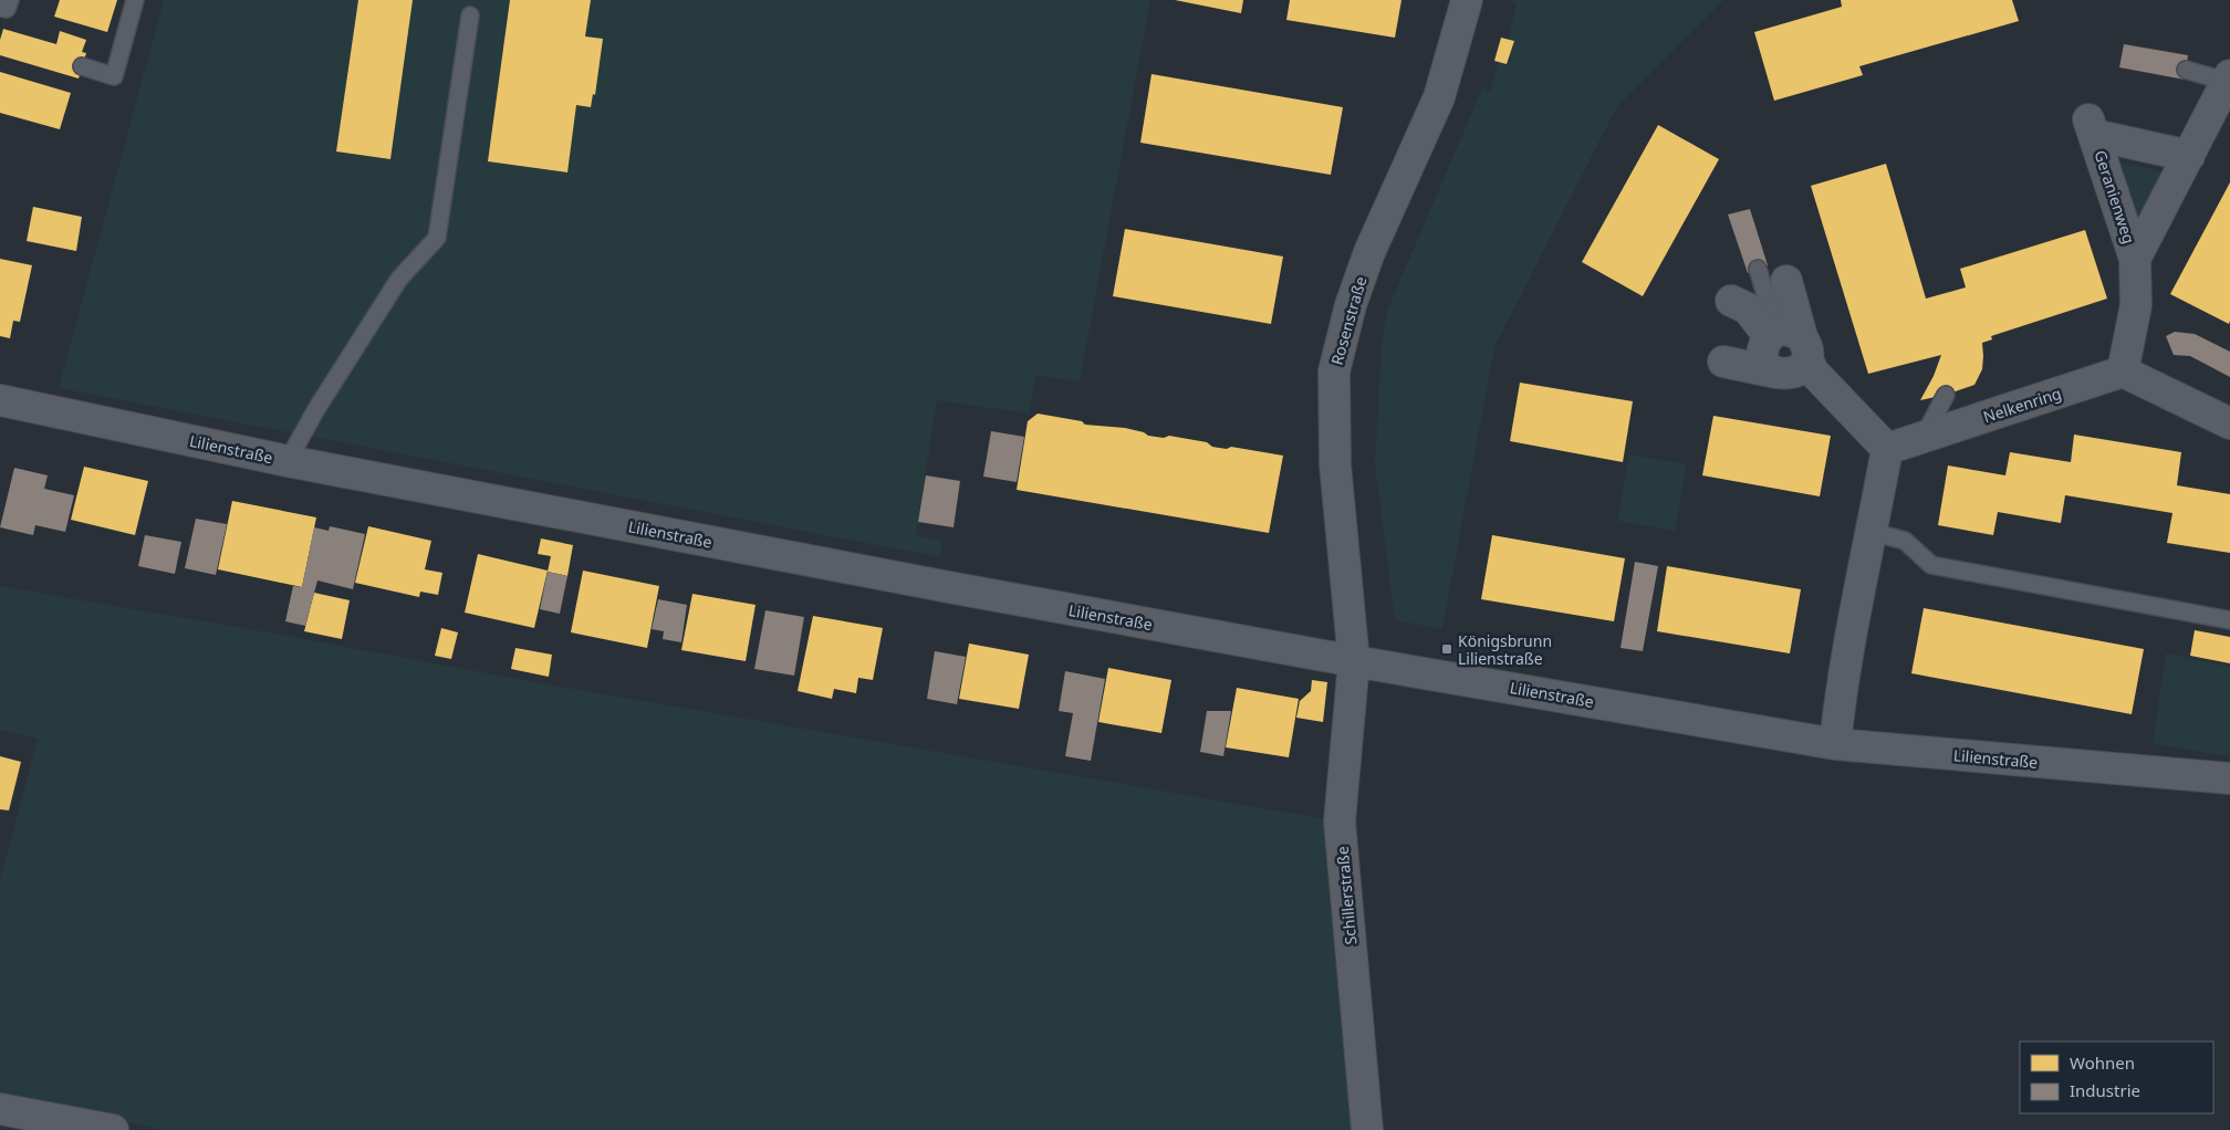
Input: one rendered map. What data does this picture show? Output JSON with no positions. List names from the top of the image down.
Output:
{
  "streets": {
    "street": [
      "Geranienweg",
      "Rosenstraße",
      "Nelkenring",
      "Lilienstraße",
      "Schillerstraße"
    ]
  },
  "crossings": [
    ["Geranienweg", "Nelkenring"],
    ["Rosenstraße", "Lilienstraße"],
    ["Rosenstraße", "Schillerstraße"],
    ["Lilienstraße", "Schillerstraße"]
  ],
  "places": {
    "transit": ["Königsbrunn Lilienstraße"]
  },
  "legend": ["Wohnen", "Industrie"]
}
